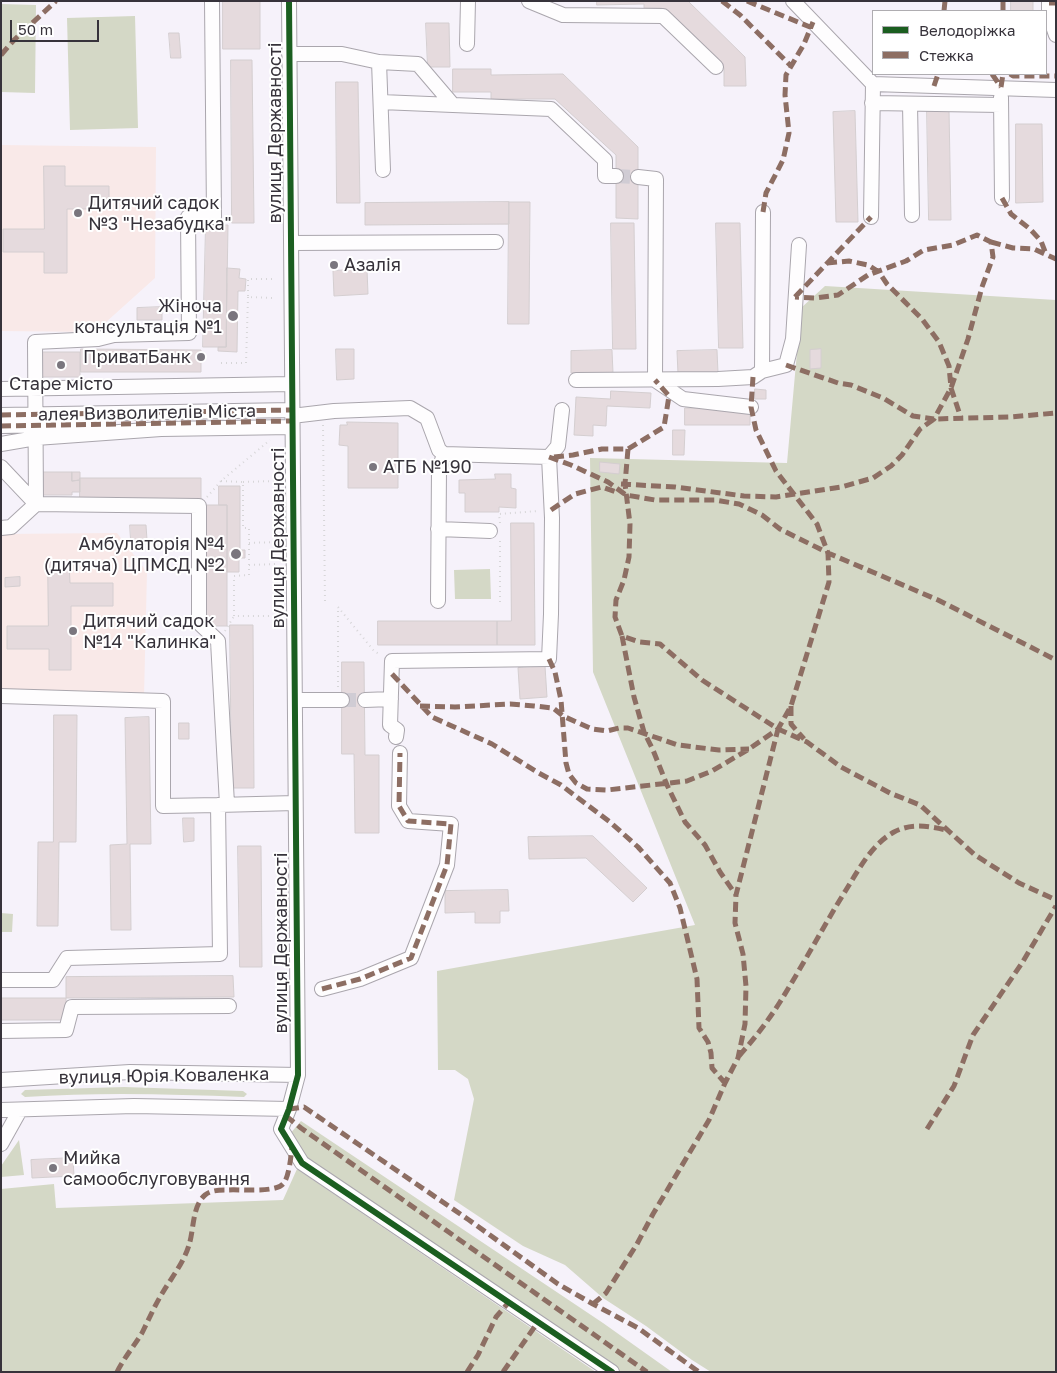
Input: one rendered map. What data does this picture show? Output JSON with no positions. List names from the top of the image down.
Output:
{
  "streets": {
    "street": ["вулиця Державності", "алея Визволителів Міста", "вулиця Юрія Коваленка"]
  },
  "crossings": [
    ["вулиця Державності", "алея Визволителів Міста"],
    ["вулиця Державності", "вулиця Юрія Коваленка"]
  ],
  "places": [
    "Дитячий садок №3 \"Незабудка\"",
    "Азалія",
    "Жіноча консультація №1",
    "ПриватБанк",
    "Старе місто",
    "АТБ №190",
    "Амбулаторія №4 (дитяча) ЦПМСД №2",
    "Дитячий садок №14 \"Калинка\"",
    "Мийка самообслуговування"
  ],
  "legend": ["Велодоріжка", "Стежка"],
  "scale_bar": "50 m"
}
